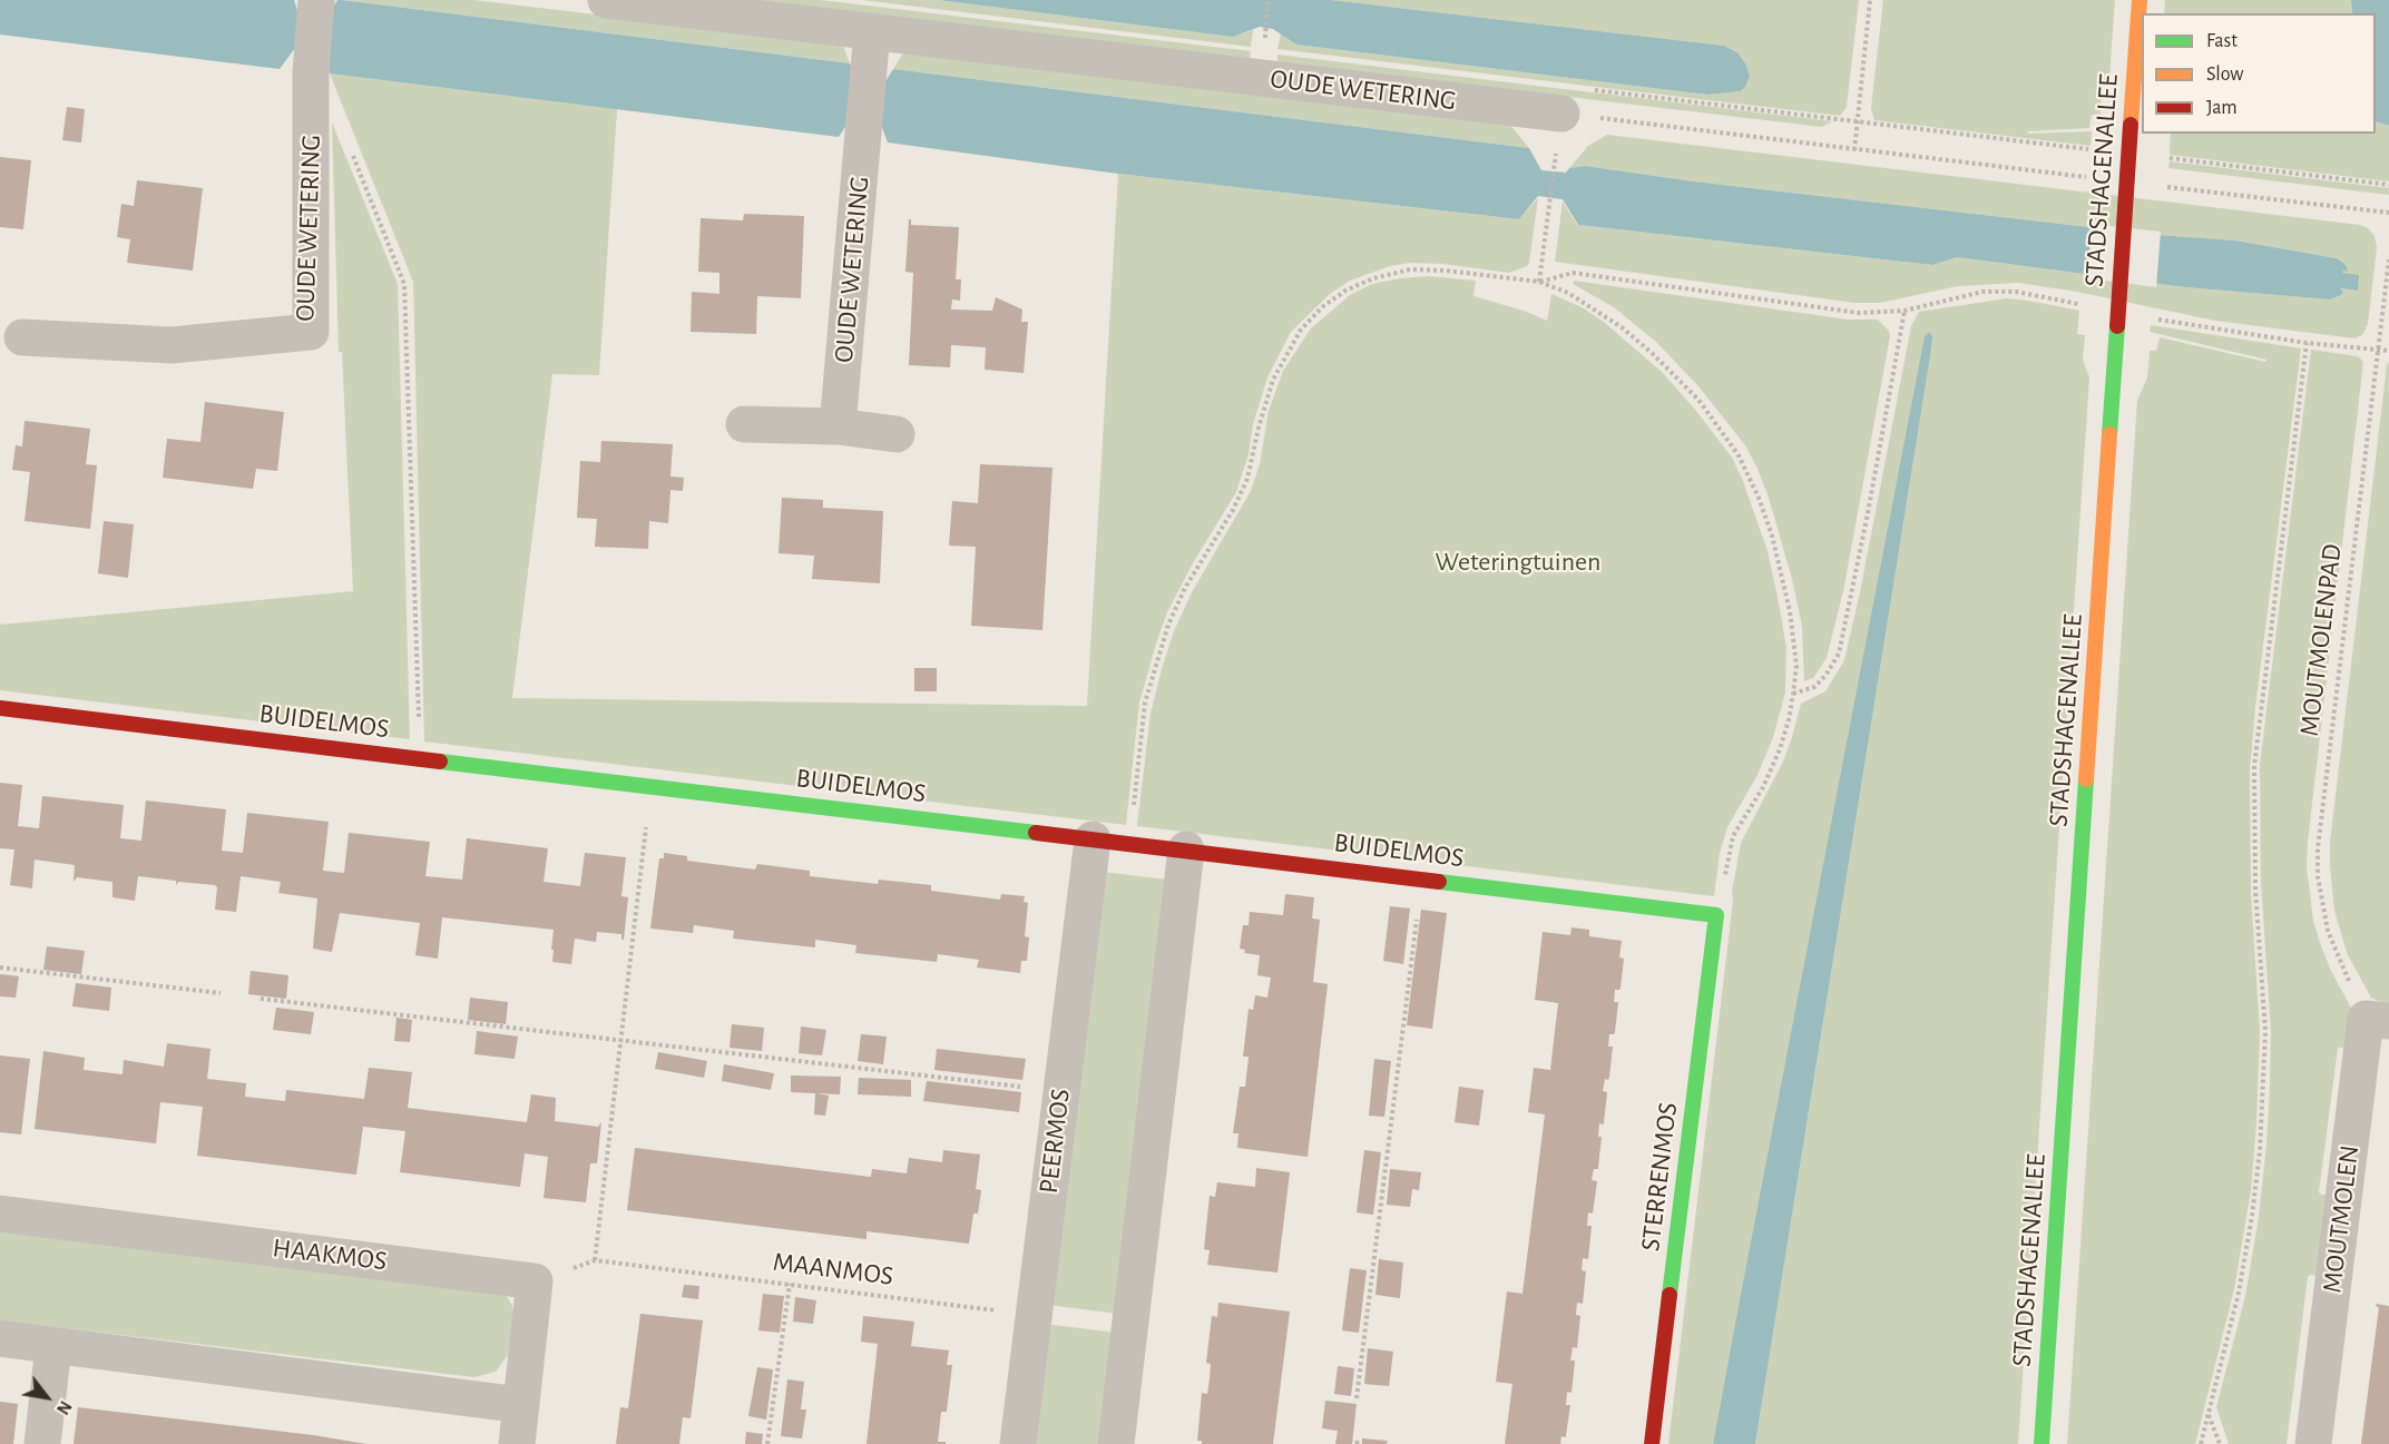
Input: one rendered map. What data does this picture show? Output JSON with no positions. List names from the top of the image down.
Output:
{
  "streets": {
    "street": [
      "OUDE WETERING",
      "STADSHAGENALLEE",
      "BUIDELMOS",
      "PEERMOS",
      "STERRENMOS",
      "MOUTMOLEN",
      "HAAKMOS"
    ],
    "path": ["MOUTMOLENPAD", "MAANMOS"]
  },
  "crossings": [
    ["MOUTMOLENPAD", "MOUTMOLEN"],
    ["BUIDELMOS", "PEERMOS"],
    ["BUIDELMOS", "STERRENMOS"],
    ["PEERMOS", "MAANMOS"],
    ["HAAKMOS", "MAANMOS"]
  ],
  "parks": ["Weteringtuinen"],
  "legend": ["Fast", "Slow", "Jam"],
  "north": "bottom right"
}
